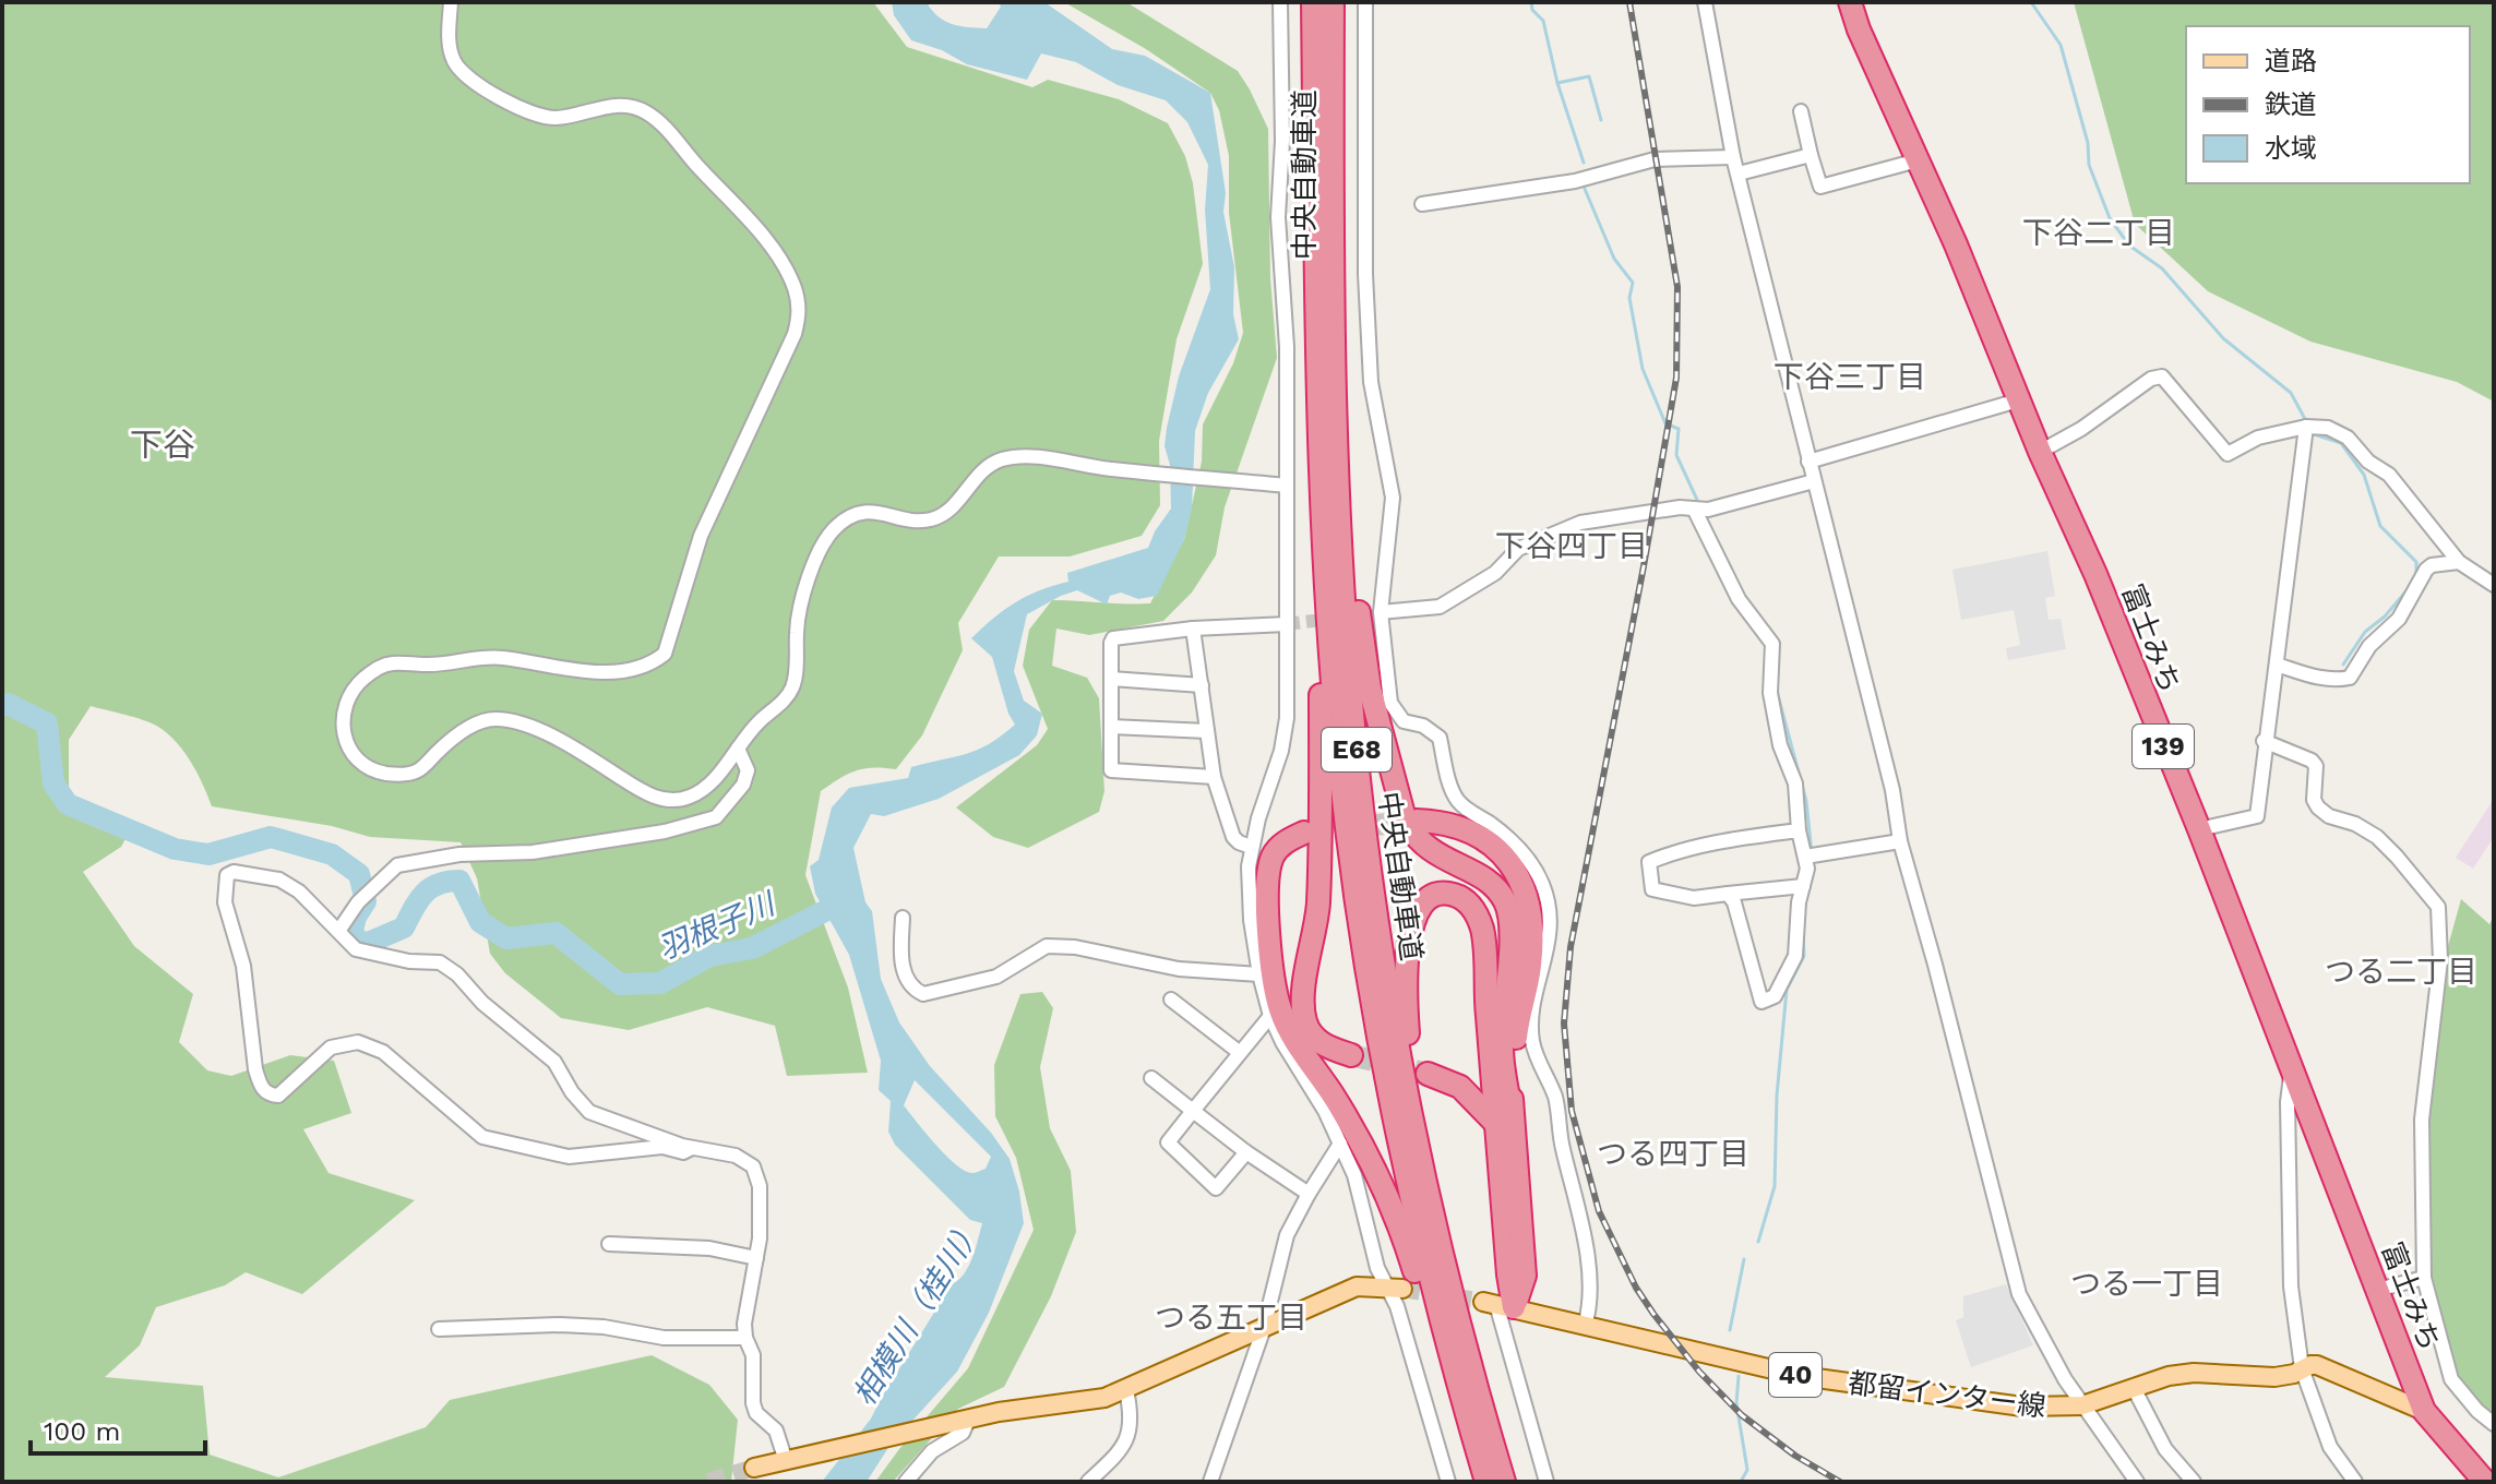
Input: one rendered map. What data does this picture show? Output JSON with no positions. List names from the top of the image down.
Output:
{
  "streets": {
    "highway": [
      "中央自動車道",
      "富士みち",
      "139",
      "E68"
    ],
    "main road": ["40", "都留インター線"]
  },
  "crossings": [
    ["富士みち", "都留インター線"]
  ],
  "districts": [
    "下谷二丁目",
    "下谷三丁目",
    "下谷",
    "下谷四丁目",
    "つる二丁目",
    "つる四丁目",
    "つる一丁目",
    "つる五丁目"
  ],
  "water": ["羽根子川", "相模川（桂川）"],
  "legend": ["道路", "鉄道", "水域"],
  "scale_bar": "100 m"
}
